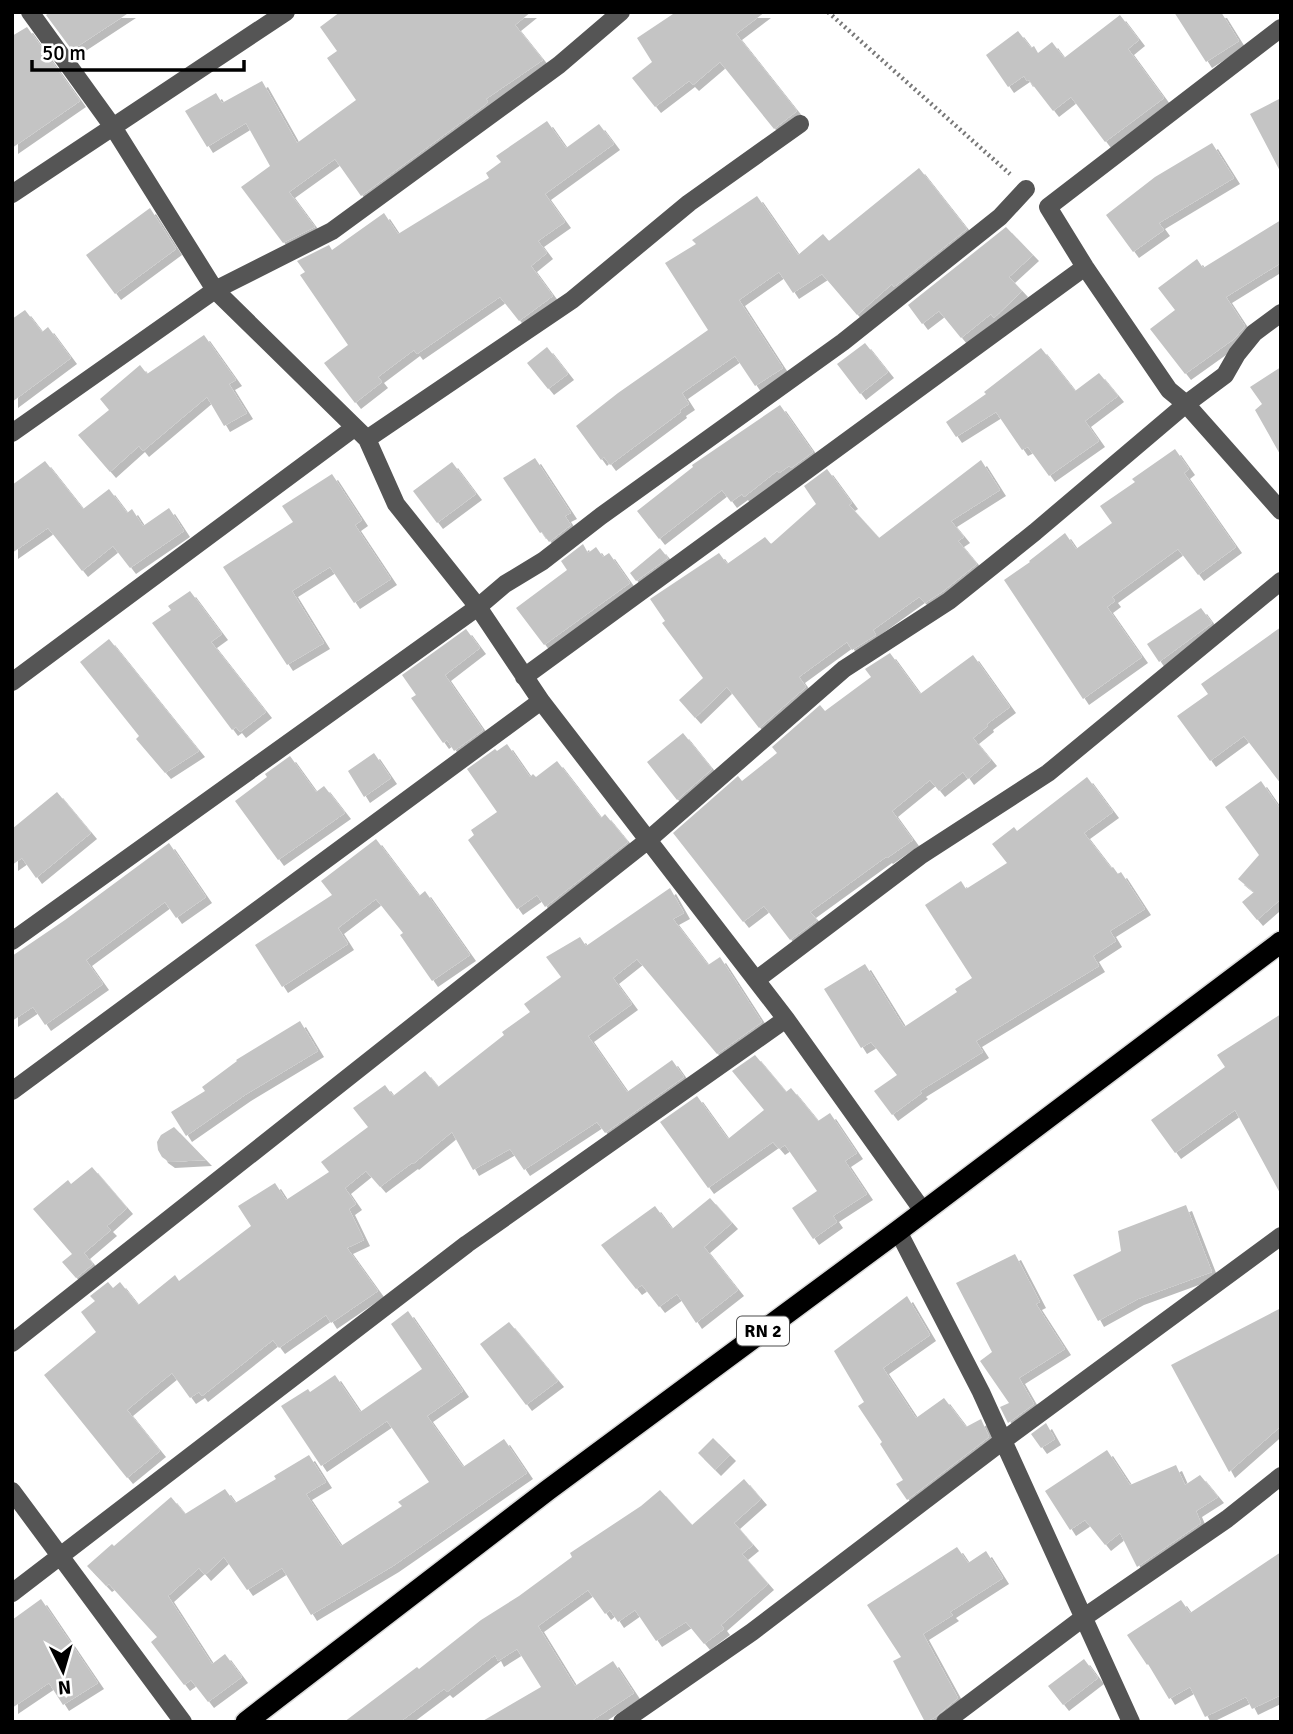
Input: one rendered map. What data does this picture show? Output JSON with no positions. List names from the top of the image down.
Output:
{
  "streets": {
    "highway": ["RN 2"]
  },
  "scale_bar": "50 m",
  "north": "bottom"
}
